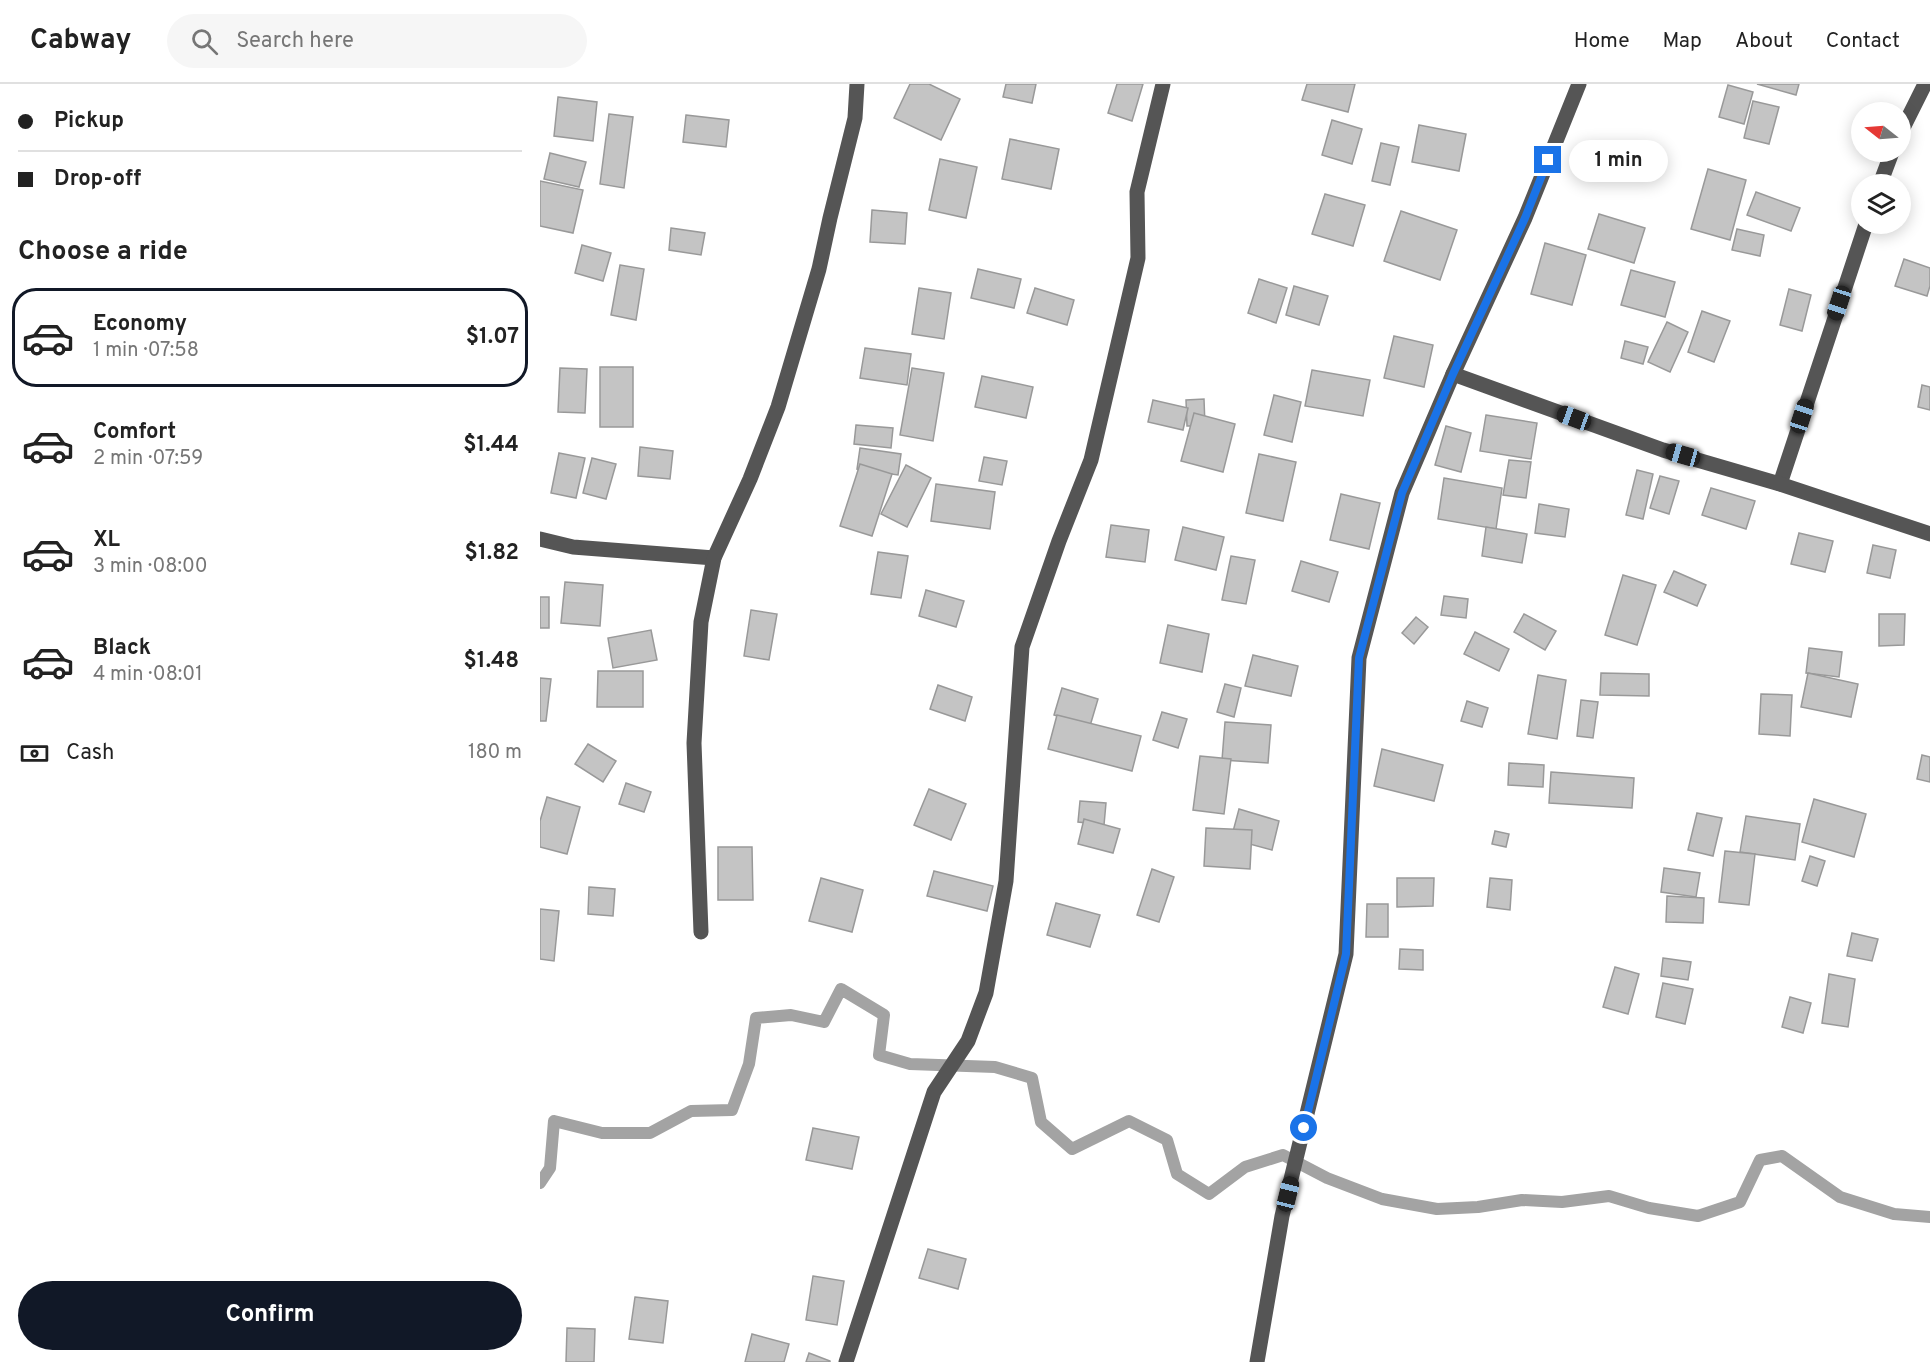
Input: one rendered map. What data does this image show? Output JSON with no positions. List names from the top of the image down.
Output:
{
  "north": "left",
  "page": {
    "header": "Cabway",
    "search": "Search here",
    "nav": [
      "Home",
      "Map",
      "About",
      "Contact"
    ],
    "banner": ["Pickup", "Drop-off"],
    "bubble": "1 min",
    "heading": "Choose a ride",
    "list": [
      {
        "name": "Economy",
        "note": "1 min · 07:58",
        "value": "$1.07"
      },
      {
        "name": "Comfort",
        "note": "2 min · 07:59",
        "value": "$1.44"
      },
      {
        "name": "XL",
        "note": "3 min · 08:00",
        "value": "$1.82"
      },
      {
        "name": "Black",
        "note": "4 min · 08:01",
        "value": "$1.48"
      }
    ],
    "pay": ["Cash", "180 m"],
    "buttons": "Confirm"
  }
}
